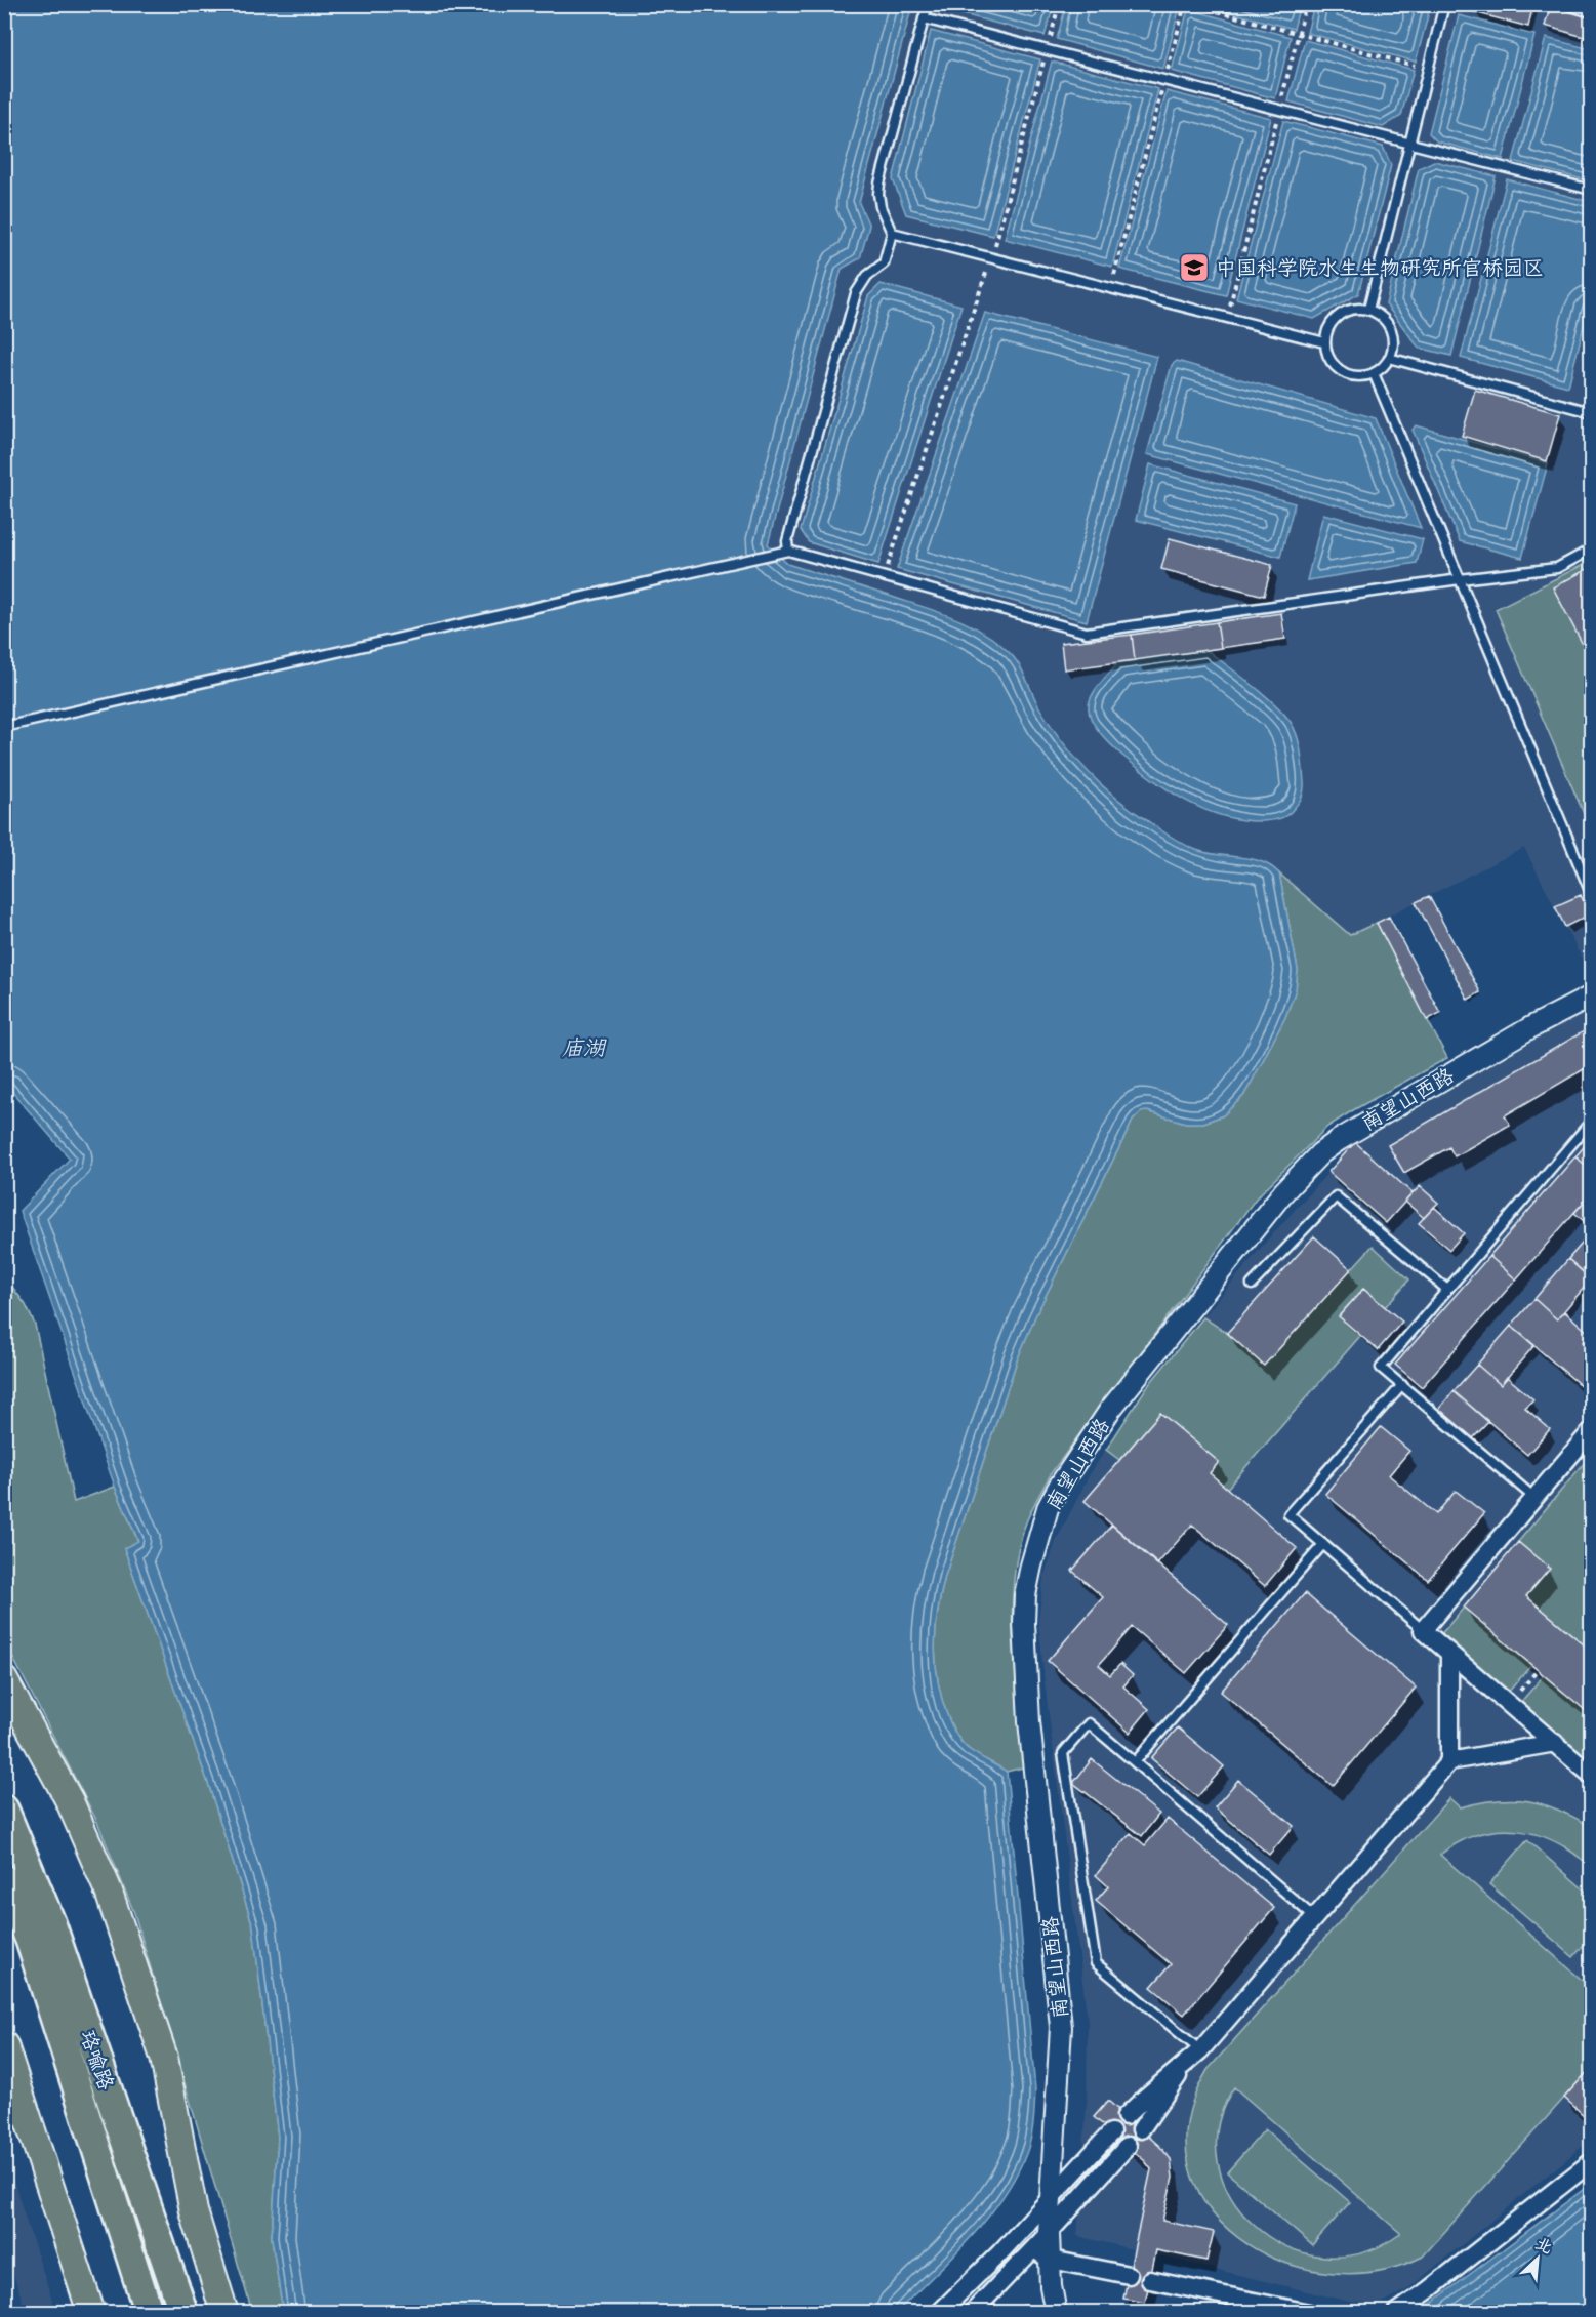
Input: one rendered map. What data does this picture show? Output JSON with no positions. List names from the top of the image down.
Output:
{
  "streets": {
    "highway": ["珞喻路"],
    "street": ["南望山西路"]
  },
  "water": ["庙湖"],
  "places": {
    "school or university": ["中国科学院水生生物研究所官桥园区"]
  },
  "north": "top right"
}
